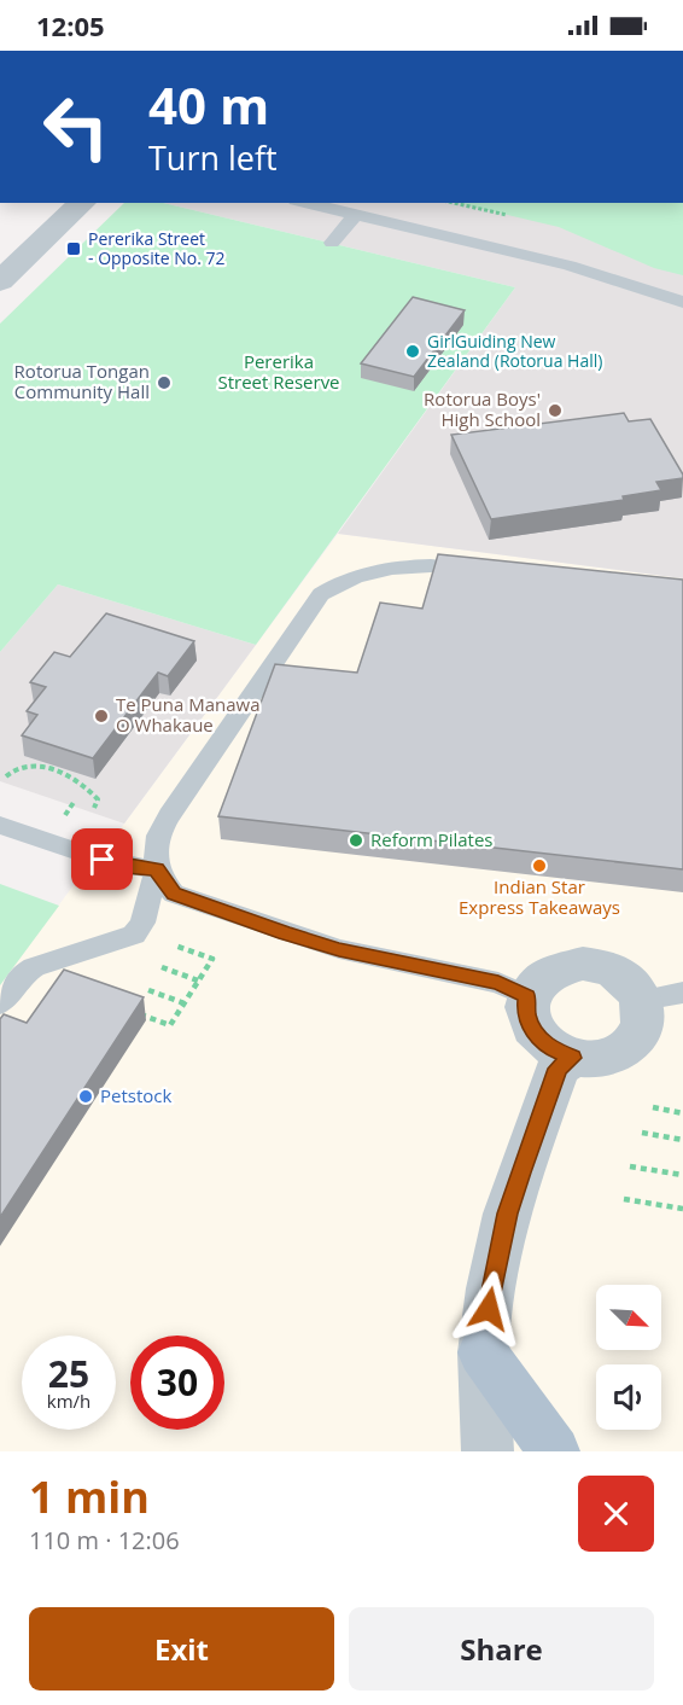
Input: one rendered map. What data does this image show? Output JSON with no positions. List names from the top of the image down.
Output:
{
  "parks": ["Pererika Street Reserve"],
  "places": {
    "transit": ["Pererika Street - Opposite No. 72"],
    "other": [
      "GirlGuiding New Zealand (Rotorua Hall)",
      "Rotorua Tongan Community Hall",
      "Rotorua Boys' High School",
      "Te Puna Manawa O Whakaue",
      "Reform Pilates",
      "Indian Star Express Takeaways",
      "Petstock"
    ]
  },
  "north": "bottom right",
  "page": {
    "status": "12:05",
    "turn": ["40 m", "Turn left"],
    "speed": "25 km/h",
    "limit": "30",
    "heading": ["1 min", "110 m · 12:06"],
    "buttons": ["Exit", "Share"]
  }
}
